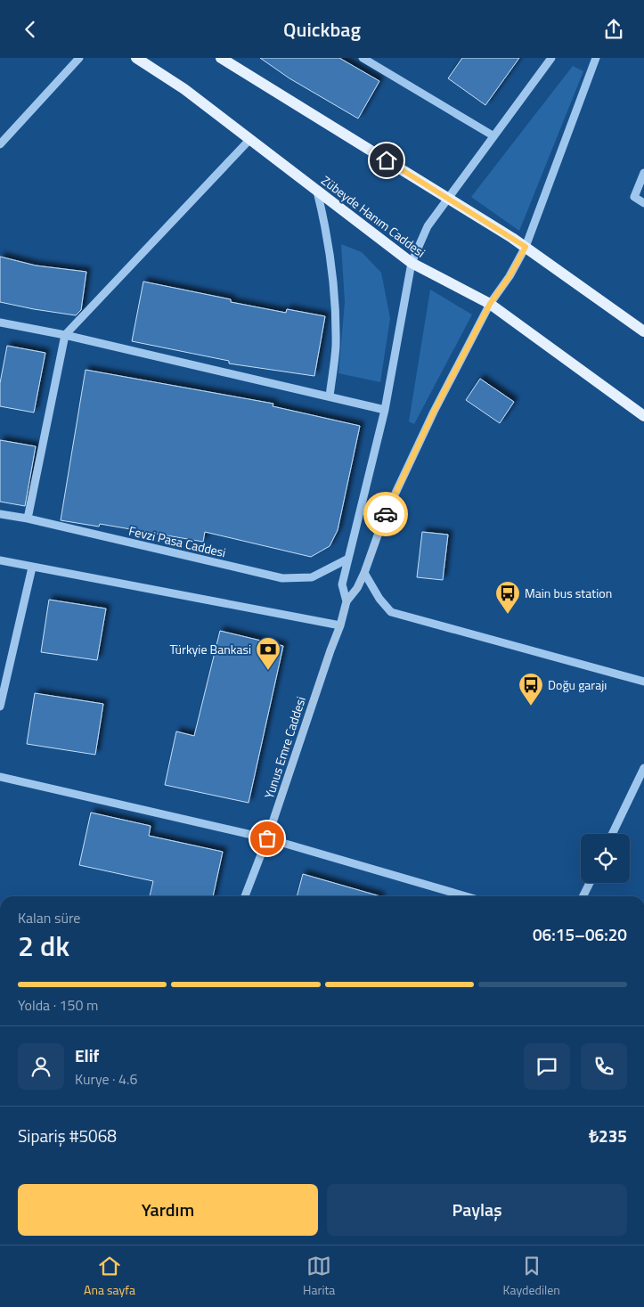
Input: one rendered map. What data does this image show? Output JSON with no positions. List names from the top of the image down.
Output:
{
  "streets": {
    "main road": ["Zübeyde Hanım Caddesi"],
    "street": ["Fevzi Pasa Caddesi", "Yunus Emre Caddesi"]
  },
  "places": {
    "bus stop": ["Main bus station", "Doğu garajı"],
    "bank": ["Türkyie Bankasi"]
  },
  "page": {
    "header": "Quickbag",
    "heading": ["2 dk", "Kalan süre", "06:15–06:20"],
    "panel": [
      "Elif",
      "Kurye · 4.6",
      "Sipariş #5068",
      "₺235"
    ],
    "bar": "Yolda · 150 m",
    "buttons": ["Yardım", "Paylaş"],
    "tabs": ["Ana sayfa", "Harita", "Kaydedilen"]
  }
}
